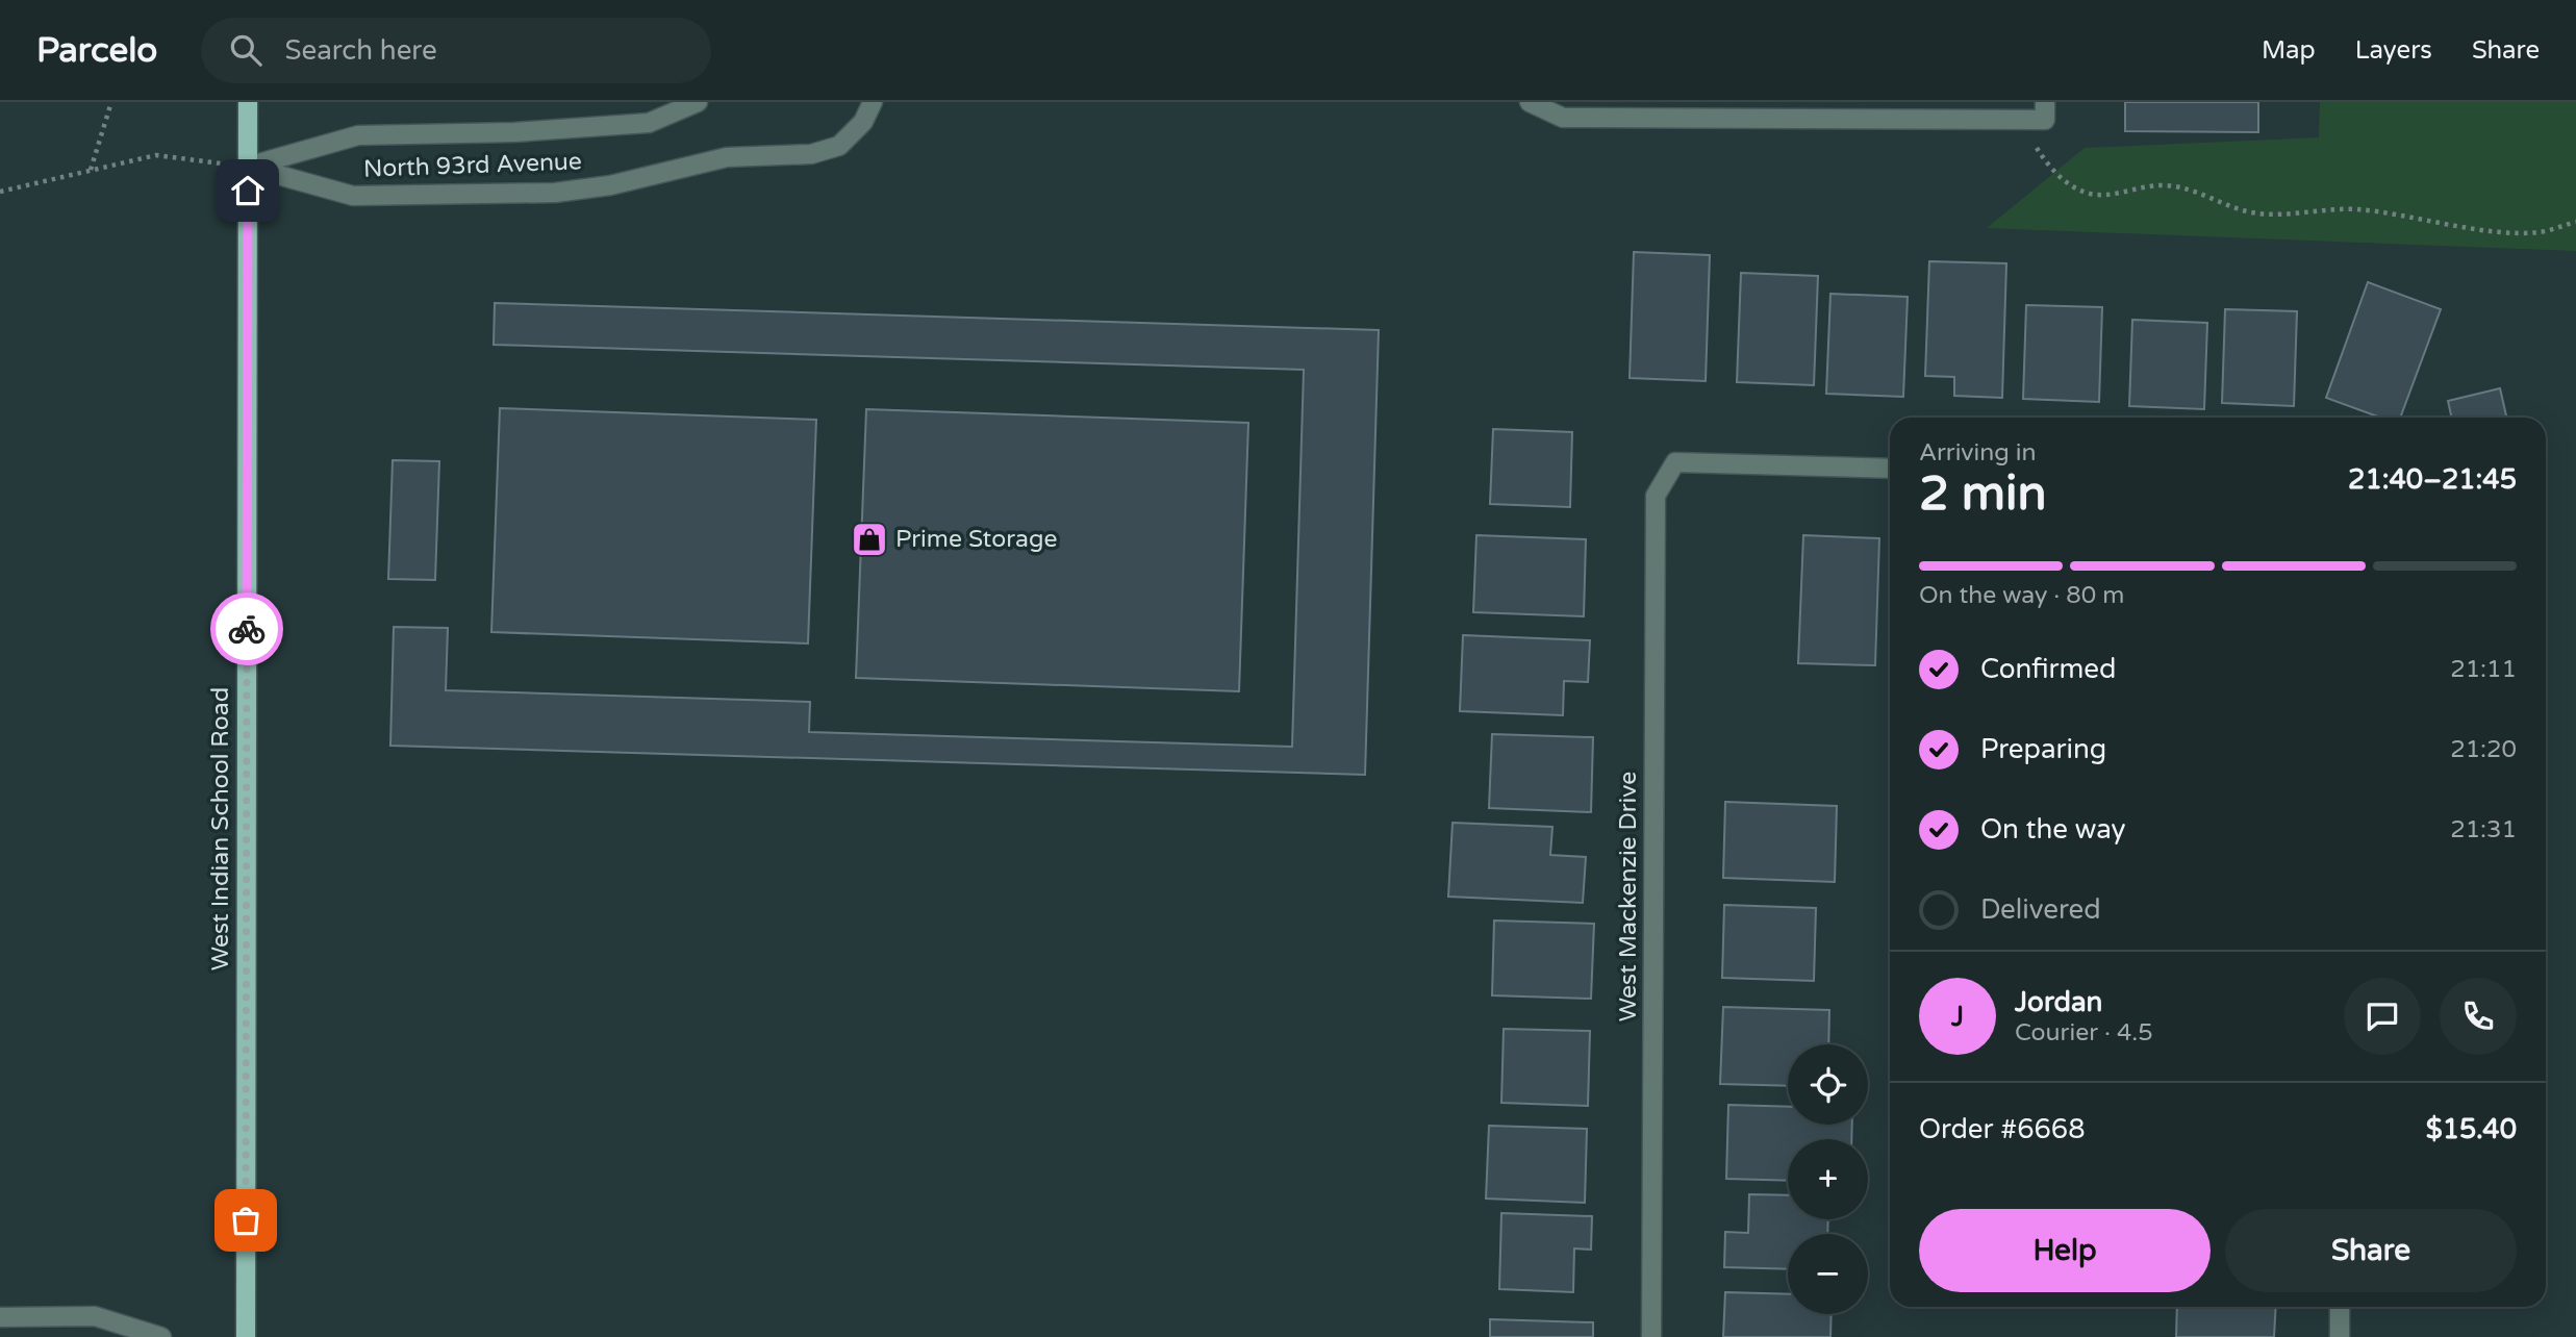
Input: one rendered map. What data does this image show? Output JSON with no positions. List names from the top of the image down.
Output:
{
  "streets": {
    "main road": ["West Indian School Road"],
    "street": ["North 93rd Avenue", "West Mackenzie Drive"]
  },
  "crossings": [
    ["North 93rd Avenue", "West Indian School Road"]
  ],
  "places": {
    "shop": ["Prime Storage"]
  },
  "page": {
    "header": "Parcelo",
    "search": "Search here",
    "nav": ["Map", "Layers", "Share"],
    "heading": ["2 min", "Arriving in", "21:40–21:45"],
    "panel": [
      "Jordan",
      "Courier · 4.5",
      "Order #6668",
      "$15.40"
    ],
    "bar": "On the way · 80 m",
    "list": [
      ["Confirmed", "21:11"],
      ["Preparing", "21:20"],
      ["On the way", "21:31"],
      "Delivered"
    ],
    "round": "J",
    "map_buttons": ["+", "−"],
    "buttons": ["Help", "Share"]
  }
}
